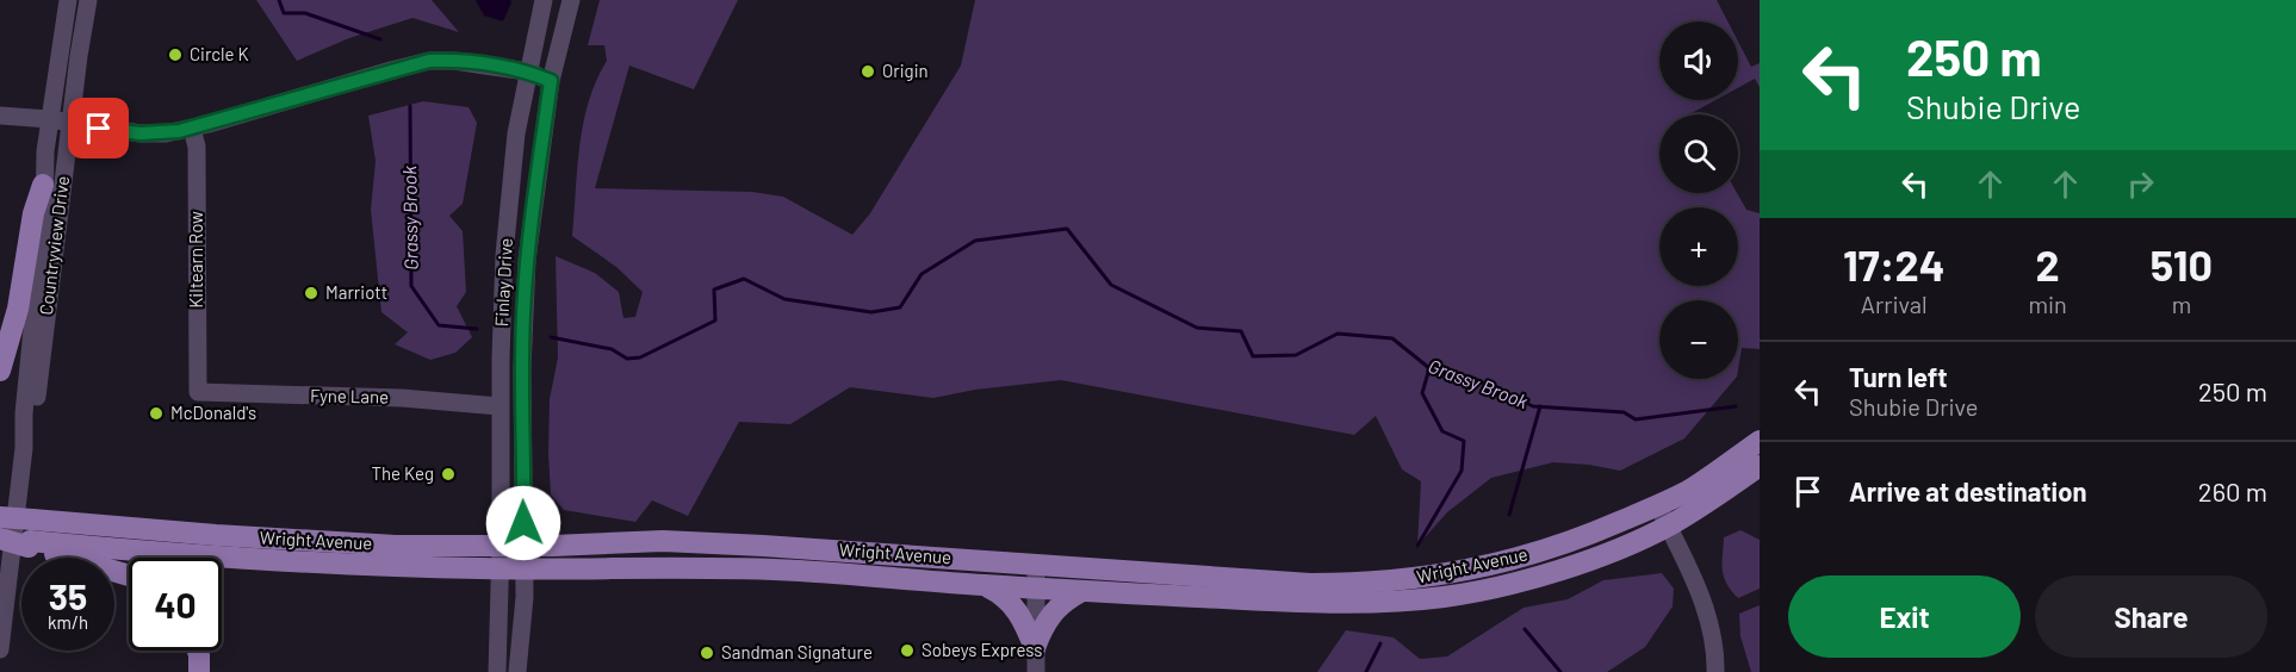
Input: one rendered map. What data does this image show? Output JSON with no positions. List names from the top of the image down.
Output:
{
  "streets": {
    "main road": ["Wright Avenue"],
    "street": [
      "Countryview Drive",
      "Kiltearn Row",
      "Finlay Drive",
      "Fyne Lane"
    ]
  },
  "crossings": [
    ["Kiltearn Row", "Fyne Lane"],
    ["Finlay Drive", "Fyne Lane"],
    ["Finlay Drive", "Wright Avenue"]
  ],
  "water": ["Grassy Brook"],
  "places": [
    "Circle K",
    "Origin",
    "Marriott",
    "McDonald's",
    "The Keg",
    "Sobeys Express",
    "Sandman Signature"
  ],
  "page": {
    "turn": ["250 m", "Shubie Drive"],
    "map_buttons": ["+", "−"],
    "eta": [
      "17:24",
      "Arrival",
      "2",
      "min",
      "510",
      "m"
    ],
    "list": [
      {
        "name": "Turn left",
        "note": "Shubie Drive",
        "value": "250 m"
      },
      {
        "name": "Arrive at destination",
        "value": "260 m"
      }
    ],
    "speed": "35 km/h",
    "limit": "40",
    "buttons": ["Exit", "Share"]
  }
}
